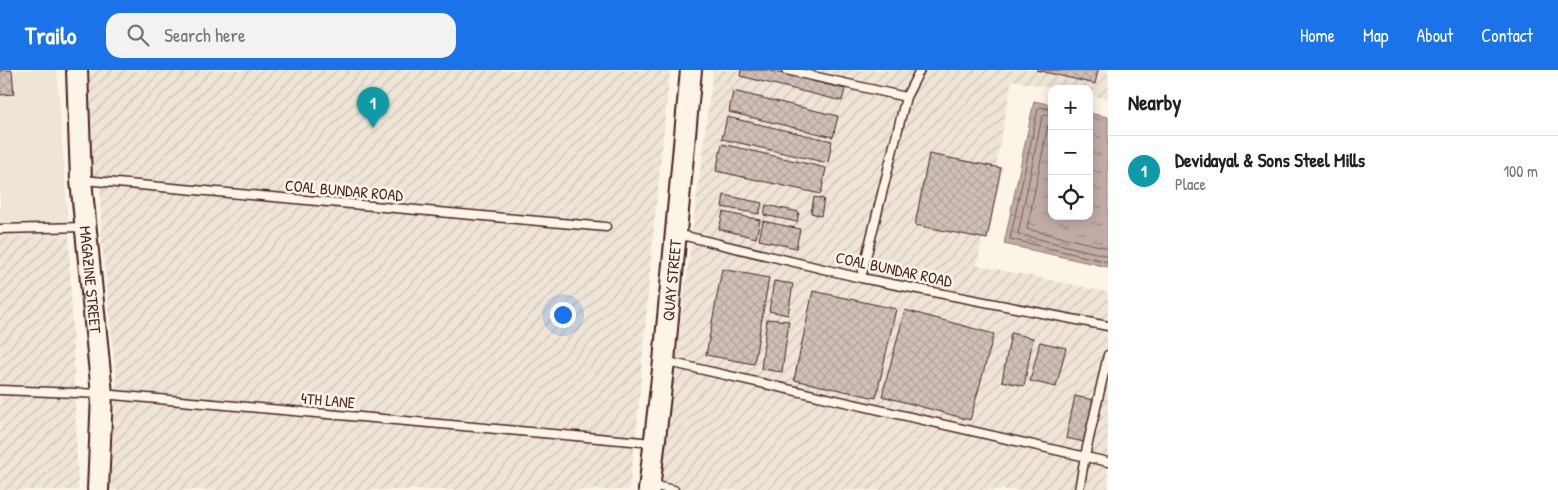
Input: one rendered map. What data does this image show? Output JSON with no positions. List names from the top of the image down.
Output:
{
  "streets": {
    "street": ["MAGAZINE STREET", "QUAY STREET"],
    "lane": ["COAL BUNDAR ROAD", "4TH LANE"]
  },
  "crossings": [
    ["COAL BUNDAR ROAD", "MAGAZINE STREET"],
    ["COAL BUNDAR ROAD", "QUAY STREET"],
    ["MAGAZINE STREET", "4TH LANE"],
    ["QUAY STREET", "4TH LANE"]
  ],
  "page": {
    "header": "Trailo",
    "search": "Search here",
    "nav": [
      "Home",
      "Map",
      "About",
      "Contact"
    ],
    "heading": "Nearby",
    "map_buttons": ["+", "−"],
    "pins": "1",
    "list": [
      {
        "mark": "1",
        "name": "Devidayal & Sons Steel Mills",
        "note": "Place",
        "value": "100 m"
      }
    ]
  }
}
